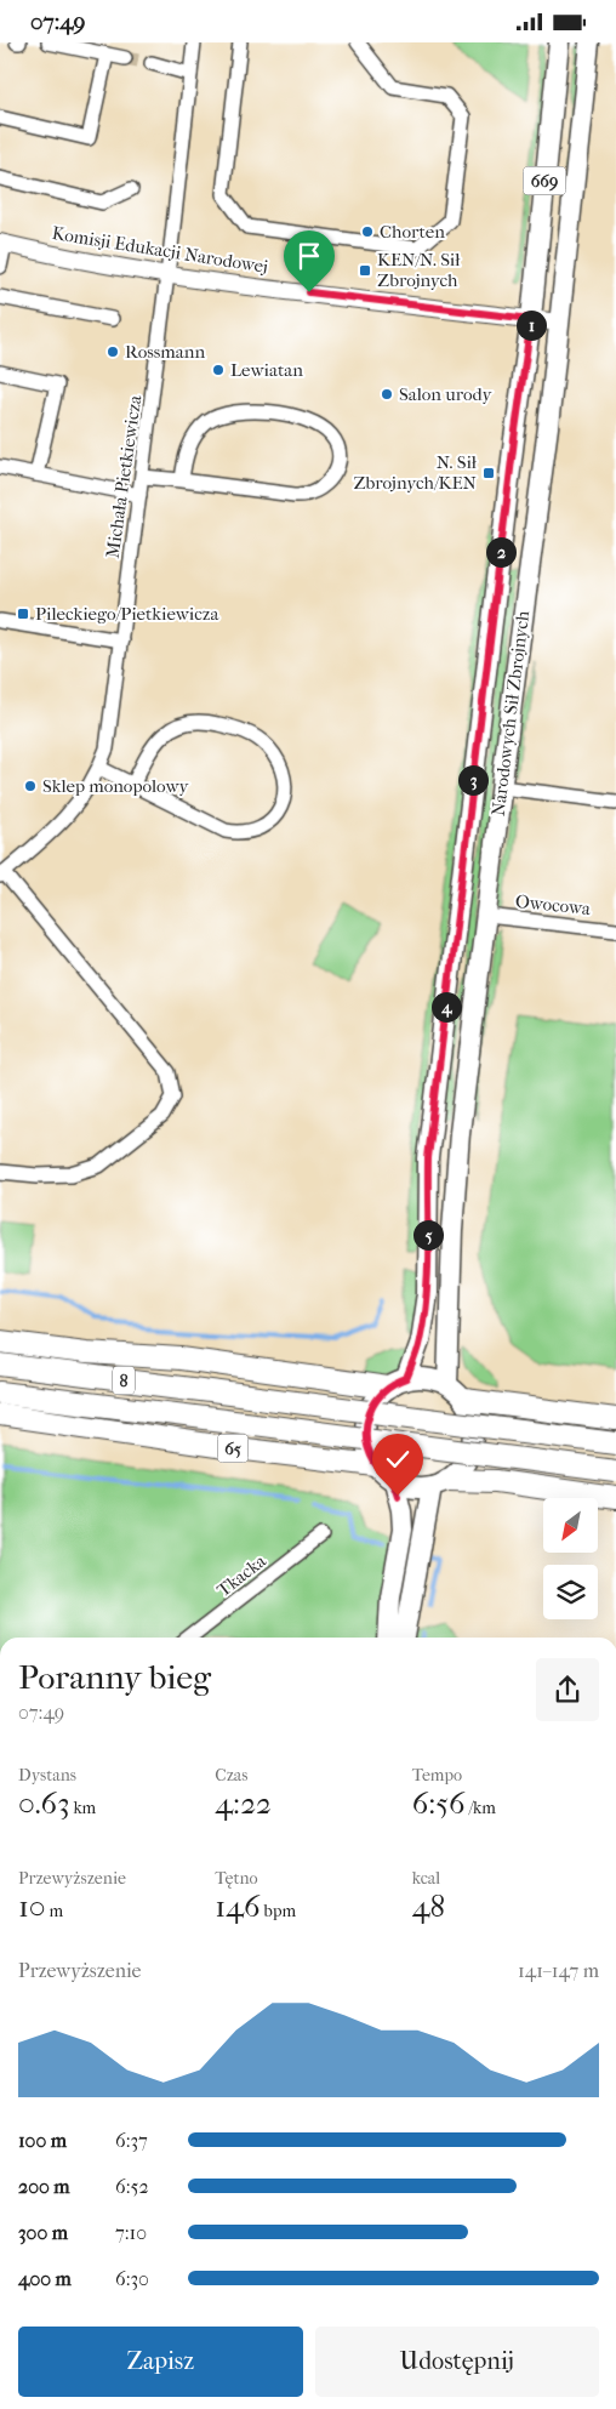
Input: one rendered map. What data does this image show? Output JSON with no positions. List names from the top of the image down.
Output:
{
  "streets": {
    "highway": ["8", "65"],
    "main road": ["669", "Narodowych Sił Zbrojnych"],
    "street": [
      "Komisji Edukacji Narodowej",
      "Michała Pietkiewicza",
      "Owocowa",
      "Tkacka"
    ]
  },
  "crossings": [
    ["Komisji Edukacji Narodowej", "Michała Pietkiewicza"],
    ["Komisji Edukacji Narodowej", "Narodowych Sił Zbrojnych"],
    ["Narodowych Sił Zbrojnych", "Owocowa"],
    ["Narodowych Sił Zbrojnych", "65"]
  ],
  "places": {
    "other": [
      "Chorten",
      "Rossmann",
      "Lewiatan",
      "Salon urody",
      "Sklep monopolowy"
    ],
    "transit": ["KEN/N. Sił Zbrojnych", "N. Sił Zbrojnych/KEN", "Pileckiego/Pietkiewicza"]
  },
  "north": "bottom left",
  "page": {
    "status": "07:49",
    "pins": [
      "1",
      "2",
      "3",
      "4",
      "5"
    ],
    "heading": ["Poranny bieg", "07:49"],
    "stats": [
      ["Dystans", "0.63 km"],
      ["Czas", "4:22"],
      ["Tempo", "6:56 /km"],
      ["Przewyższenie", "10 m"],
      ["Tętno", "146 bpm"],
      ["kcal", "48"]
    ],
    "chart": ["Przewyższenie", "141–147 m"],
    "list": [
      {
        "name": "100 m",
        "note": "6:37"
      },
      {
        "name": "200 m",
        "note": "6:52"
      },
      {
        "name": "300 m",
        "note": "7:10"
      },
      {
        "name": "400 m",
        "note": "6:30"
      }
    ],
    "buttons": ["Zapisz", "Udostępnij"]
  }
}
